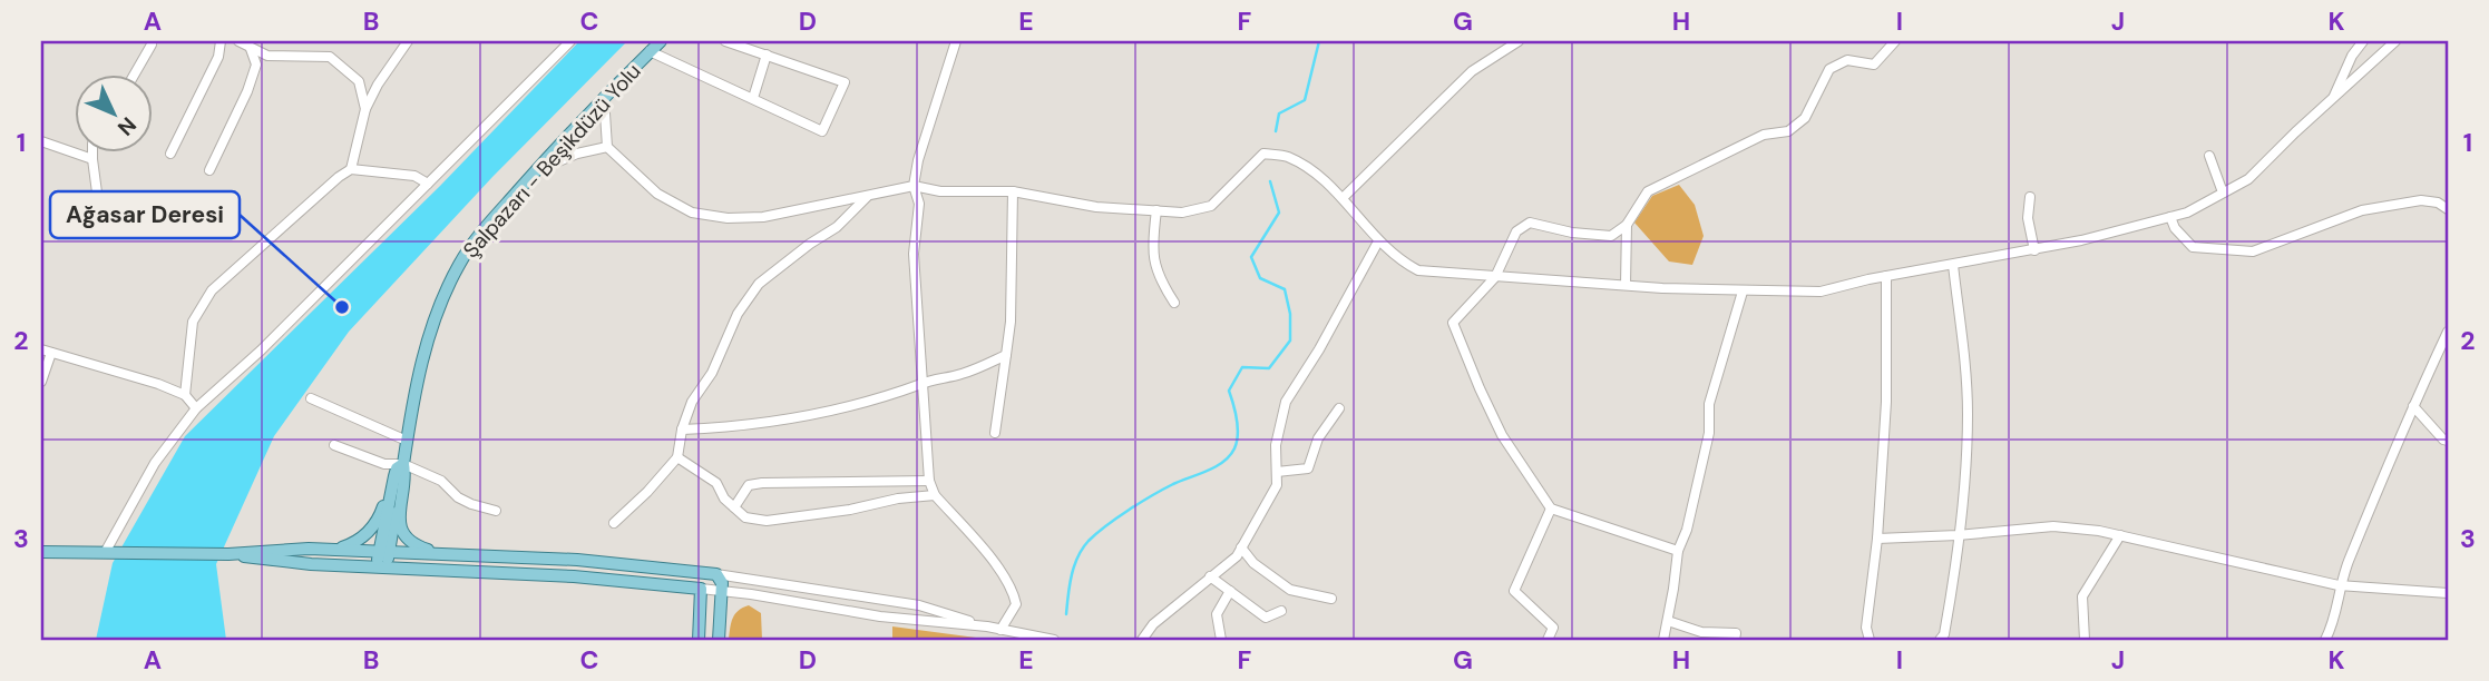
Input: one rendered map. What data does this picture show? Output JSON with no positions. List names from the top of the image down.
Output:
{
  "streets": {
    "main road": ["Şalpazarı - Beşikdüzü Yolu"]
  },
  "places": ["Ağasar Deresi"],
  "north": "bottom right",
  "grid": {
    "columns": [
      "A",
      "B",
      "C",
      "D",
      "E",
      "F",
      "G",
      "H",
      "I",
      "J",
      "K"
    ],
    "rows": ["1", "2", "3"]
  }
}
